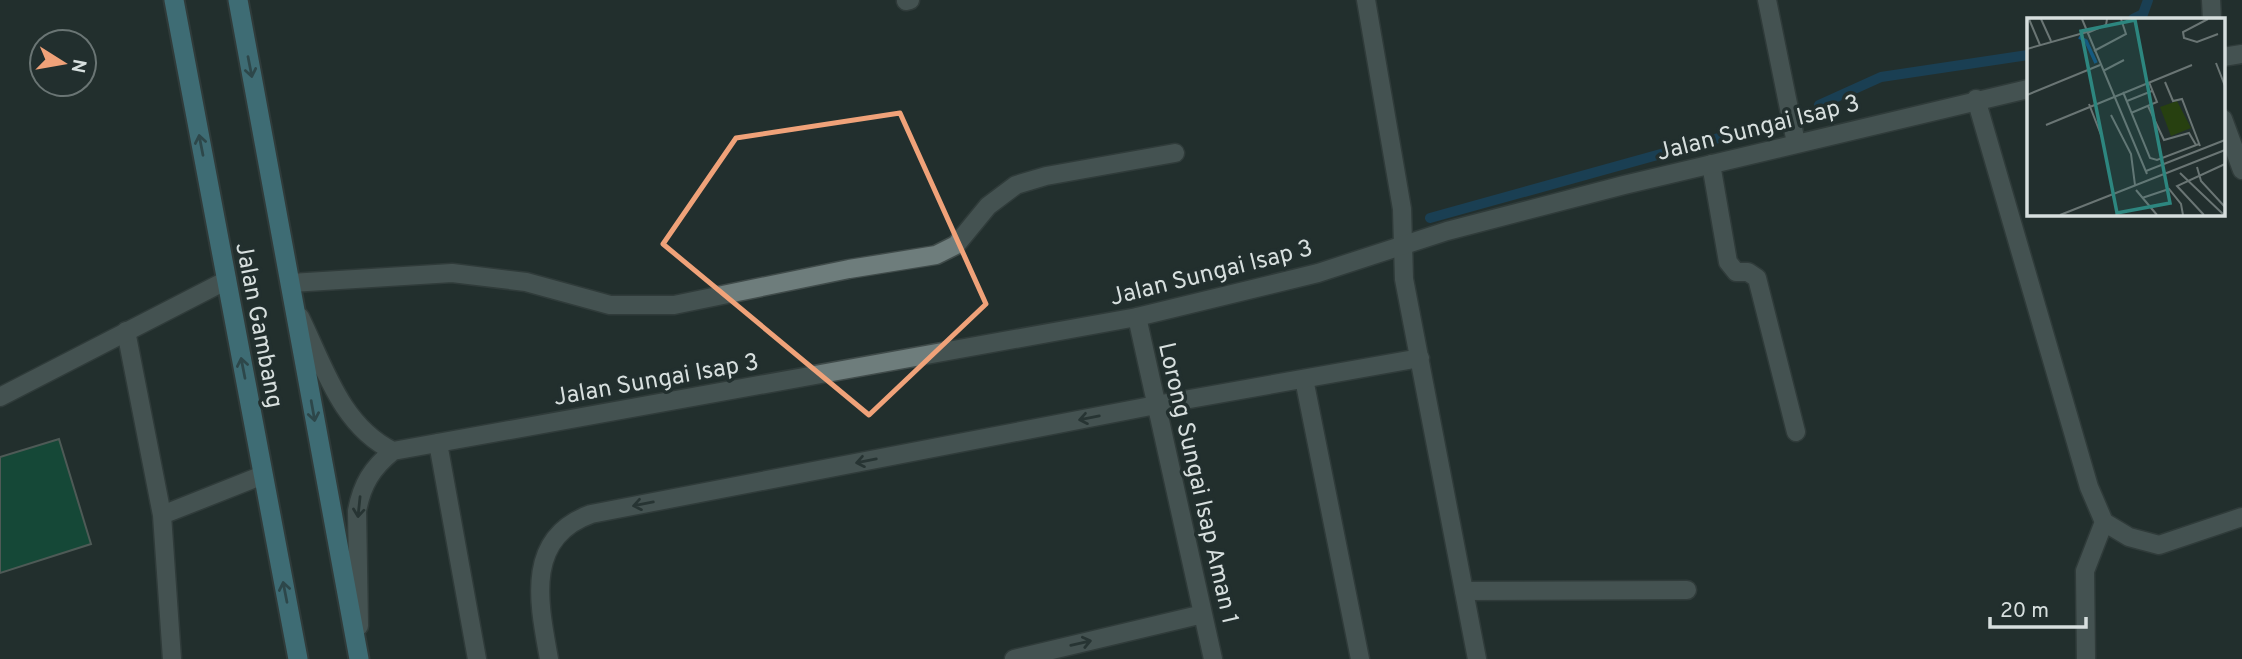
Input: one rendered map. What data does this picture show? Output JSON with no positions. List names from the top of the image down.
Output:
{
  "streets": {
    "highway": ["Jalan Gambang"],
    "street": ["Jalan Sungai Isap 3", "Lorong Sungai Isap Aman 1"]
  },
  "crossings": [
    ["Jalan Sungai Isap 3", "Lorong Sungai Isap Aman 1"]
  ],
  "scale_bar": "20 m",
  "north": "right"
}
